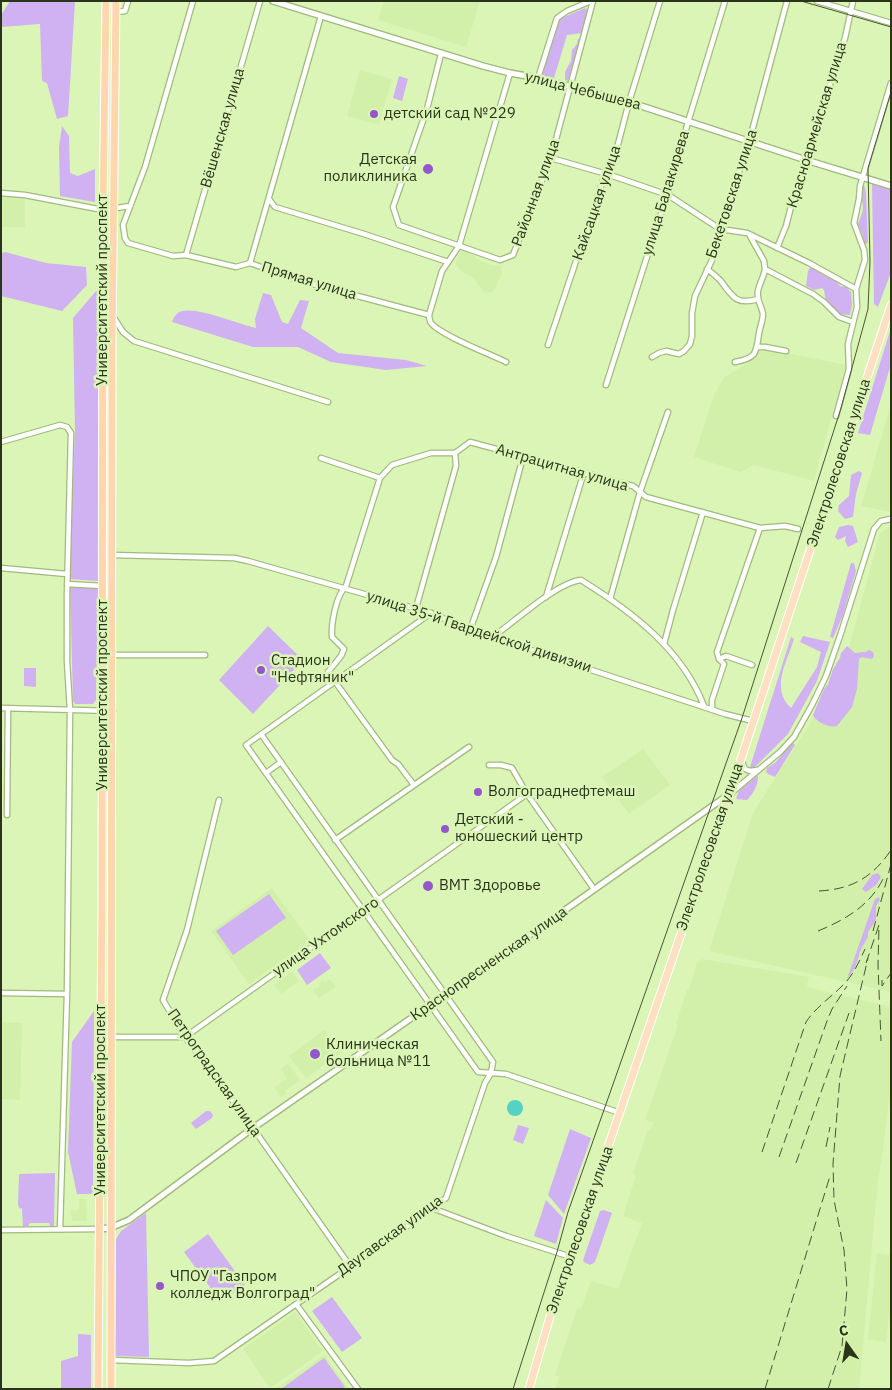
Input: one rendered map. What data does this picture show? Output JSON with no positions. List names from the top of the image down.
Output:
{
  "streets": {
    "highway": ["Университетский проспект"],
    "main road": ["Электролесовская улица"],
    "street": [
      "улица Чебышева",
      "Красноармейская улица",
      "Вёшенская улица",
      "Районная улица",
      "улица Балакирева",
      "Бекетовская улица",
      "Кайсацкая улица",
      "Прямая улица",
      "Антрацитная улица",
      "улица 35-й Гвардейской дивизии",
      "улица Ухтомского",
      "Краснопресненская улица",
      "Петроградская улица",
      "Даугавская улица"
    ]
  },
  "crossings": [
    ["улица Чебышева", "Красноармейская улица"],
    ["улица Чебышева", "Районная улица"],
    ["улица Чебышева", "улица Балакирева"],
    ["улица Чебышева", "Бекетовская улица"],
    ["улица Чебышева", "Кайсацкая улица"],
    ["Вёшенская улица", "Прямая улица"],
    ["Университетский проспект", "улица 35-й Гвардейской дивизии"],
    ["Университетский проспект", "Краснопресненская улица"],
    ["Университетский проспект", "Даугавская улица"],
    ["Электролесовская улица", "улица 35-й Гвардейской дивизии"],
    ["Электролесовская улица", "Краснопресненская улица"],
    ["улица Ухтомского", "Петроградская улица"],
    ["Краснопресненская улица", "Петроградская улица"],
    ["Петроградская улица", "Даугавская улица"]
  ],
  "places": [
    "детский сад №229",
    "Детская поликлиника",
    "Стадион \"Нефтяник\"",
    "Волгограднефтемаш",
    "Детский - юношеский центр",
    "ВМТ Здоровье",
    "Клиническая больница №11",
    "ЧПОУ \"Газпром колледж Волгоград\""
  ],
  "north": "top"
}
